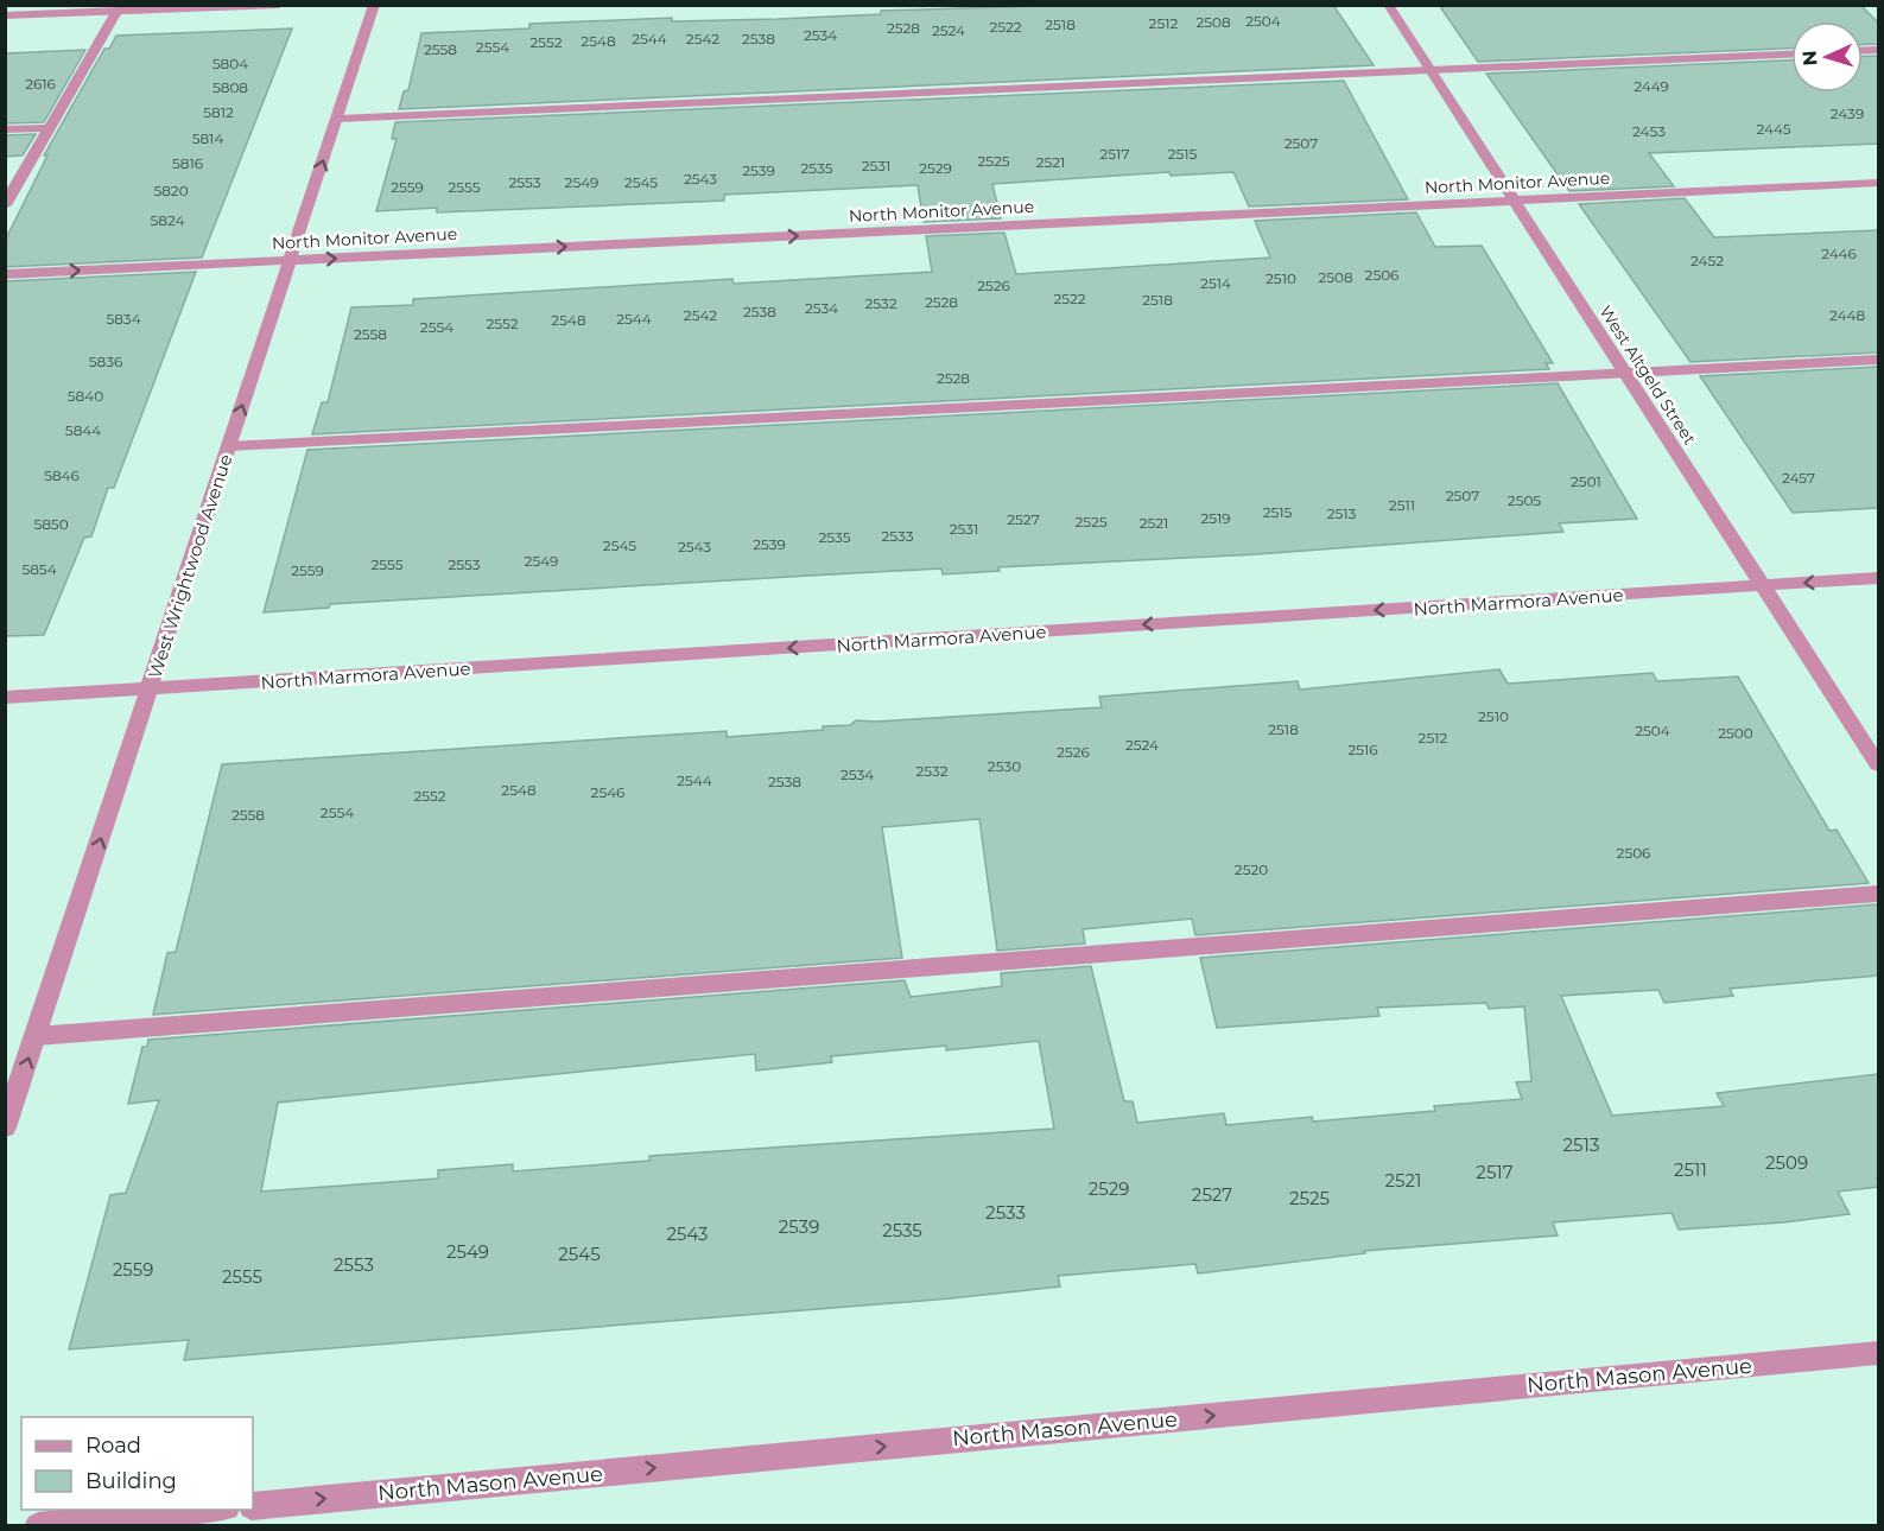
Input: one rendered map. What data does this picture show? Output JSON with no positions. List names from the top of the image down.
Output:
{
  "streets": {
    "street": [
      "North Monitor Avenue",
      "West Altgeld Street",
      "West Wrightwood Avenue",
      "North Marmora Avenue",
      "North Mason Avenue"
    ]
  },
  "crossings": [
    ["North Monitor Avenue", "West Altgeld Street"],
    ["North Monitor Avenue", "West Wrightwood Avenue"],
    ["West Altgeld Street", "North Marmora Avenue"],
    ["West Wrightwood Avenue", "North Marmora Avenue"]
  ],
  "one_way": ["West Wrightwood Avenue", "North Marmora Avenue", "North Mason Avenue"],
  "house_numbers": [
    "2504",
    "2508",
    "2512",
    "2518",
    "2522",
    "2528",
    "2524",
    "2534",
    "2544",
    "2542",
    "2538",
    "2548",
    "2552",
    "2554",
    "2558",
    "5804",
    "2616",
    "2449",
    "5808",
    "5812",
    "2439",
    "2445",
    "2453",
    "5814",
    "2507",
    "2517",
    "2515",
    "2525",
    "2521",
    "5816",
    "2531",
    "2535",
    "2529",
    "2539",
    "2543",
    "2553",
    "2549",
    "2545",
    "2559",
    "2555",
    "5820",
    "5824",
    "2446",
    "2452",
    "2506",
    "2508",
    "2510",
    "2514",
    "2526",
    "2522",
    "2518",
    "2528",
    "2532",
    "2534",
    "2538",
    "2542",
    "2448",
    "5834",
    "2544",
    "2548",
    "2552",
    "2554",
    "2558",
    "5836",
    "2528",
    "5840",
    "5844",
    "5846",
    "2457",
    "2501",
    "2507",
    "2505",
    "2511",
    "2515",
    "2513",
    "2519",
    "2527",
    "2525",
    "2521",
    "5850",
    "2531",
    "2533",
    "2535",
    "2539",
    "2545",
    "2543",
    "2549",
    "2555",
    "2553",
    "5854",
    "2559",
    "2510",
    "2518",
    "2504",
    "2500",
    "2512",
    "2524",
    "2516",
    "2526",
    "2530",
    "2532",
    "2534",
    "2544",
    "2538",
    "2548",
    "2546",
    "2552",
    "2554",
    "2558",
    "2506",
    "2520",
    "2513",
    "2509",
    "2511",
    "2517",
    "2521",
    "2529",
    "2527",
    "2525",
    "2533",
    "2539",
    "2535",
    "2543",
    "2549",
    "2545",
    "2553",
    "2559",
    "2555"
  ],
  "legend": ["Road", "Building"],
  "north": "left"
}
